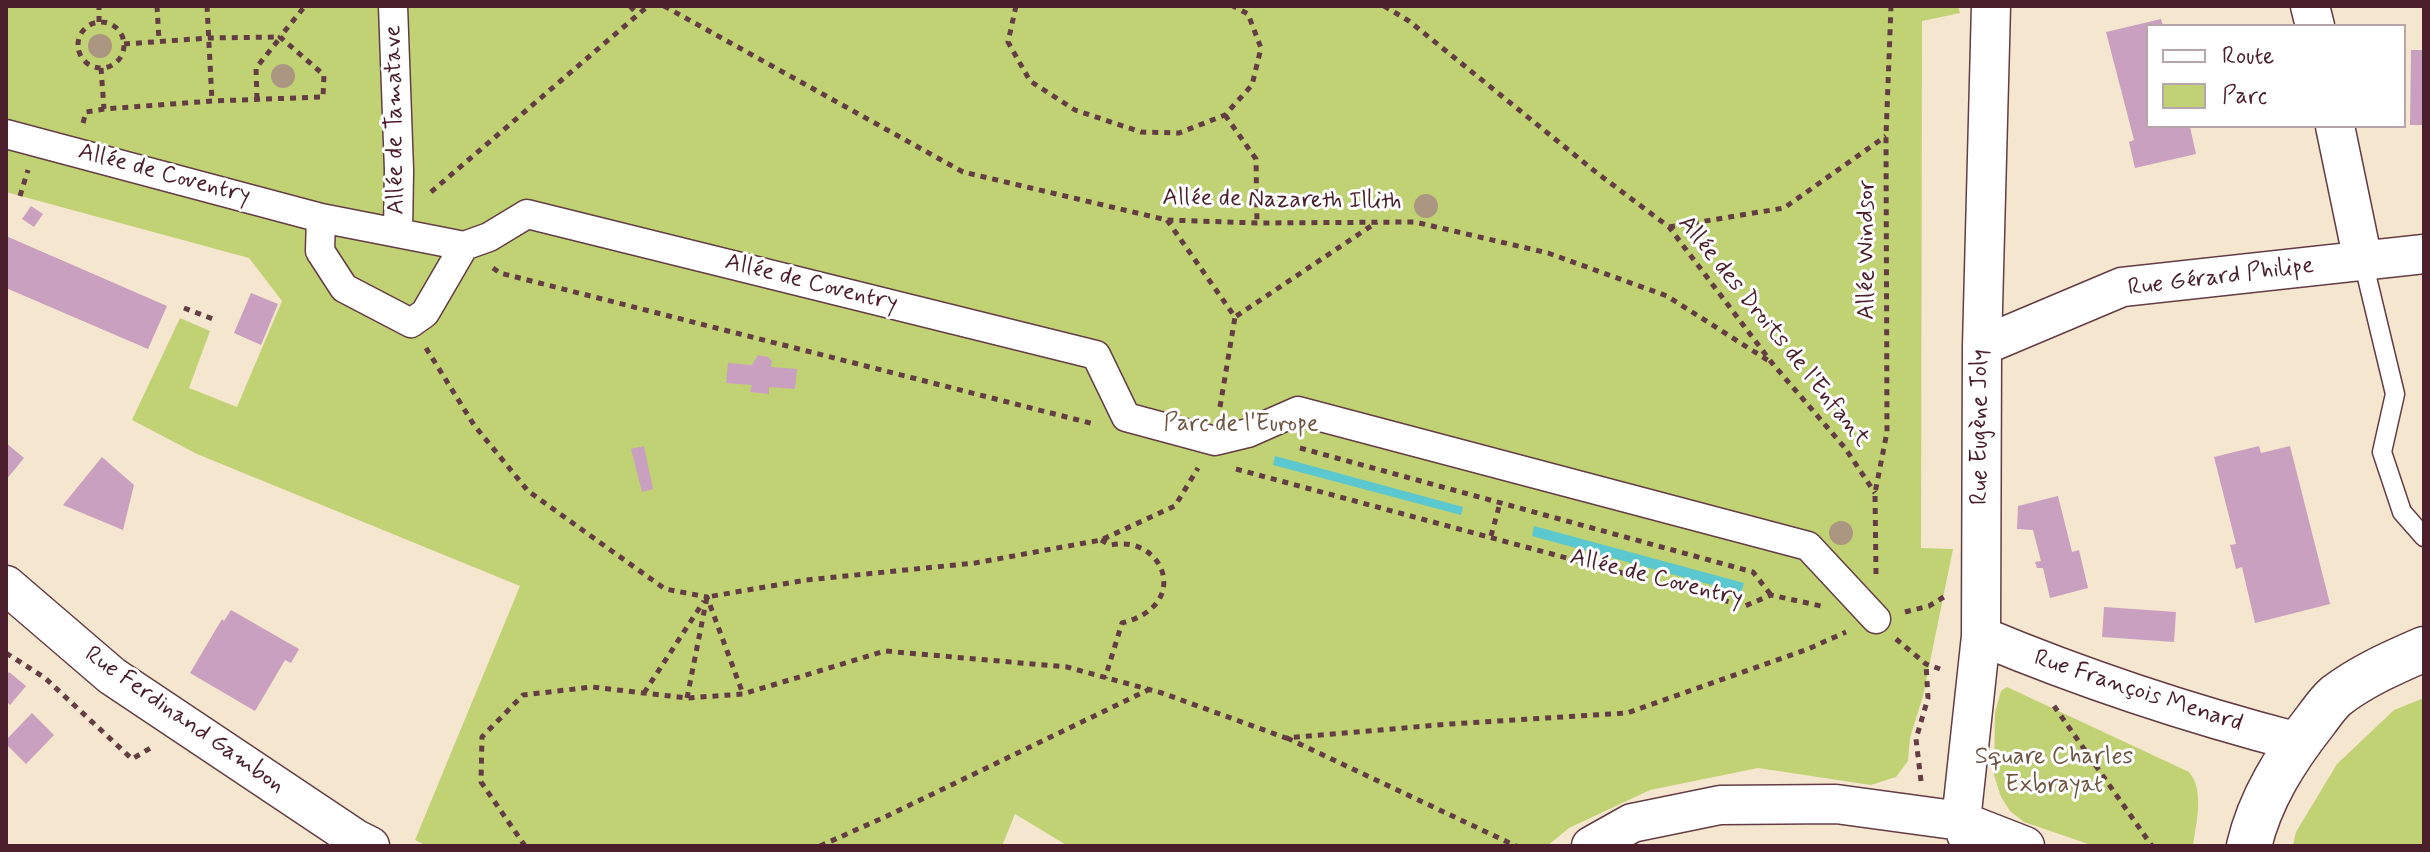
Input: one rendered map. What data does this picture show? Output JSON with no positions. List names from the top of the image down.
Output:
{
  "streets": {
    "street": [
      "Allée de Tamatave",
      "Allée de Coventry",
      "Rue Gérard Philipe",
      "Rue Eugène Joly",
      "Rue François Menard",
      "Rue Ferdinand Gambon"
    ],
    "path": ["Allée de Nazareth Illith", "Allée Windsor", "Allée des Droits de l'Enfant"]
  },
  "crossings": [
    ["Allée de Tamatave", "Allée de Coventry"],
    ["Allée de Nazareth Illith", "Allée des Droits de l'Enfant"],
    ["Allée Windsor", "Allée des Droits de l'Enfant"],
    ["Rue Gérard Philipe", "Rue Eugène Joly"],
    ["Rue Eugène Joly", "Rue François Menard"]
  ],
  "parks": ["Parc de l'Europe", "Square Charles Exbrayat"],
  "legend": ["Route", "Parc"]
}
